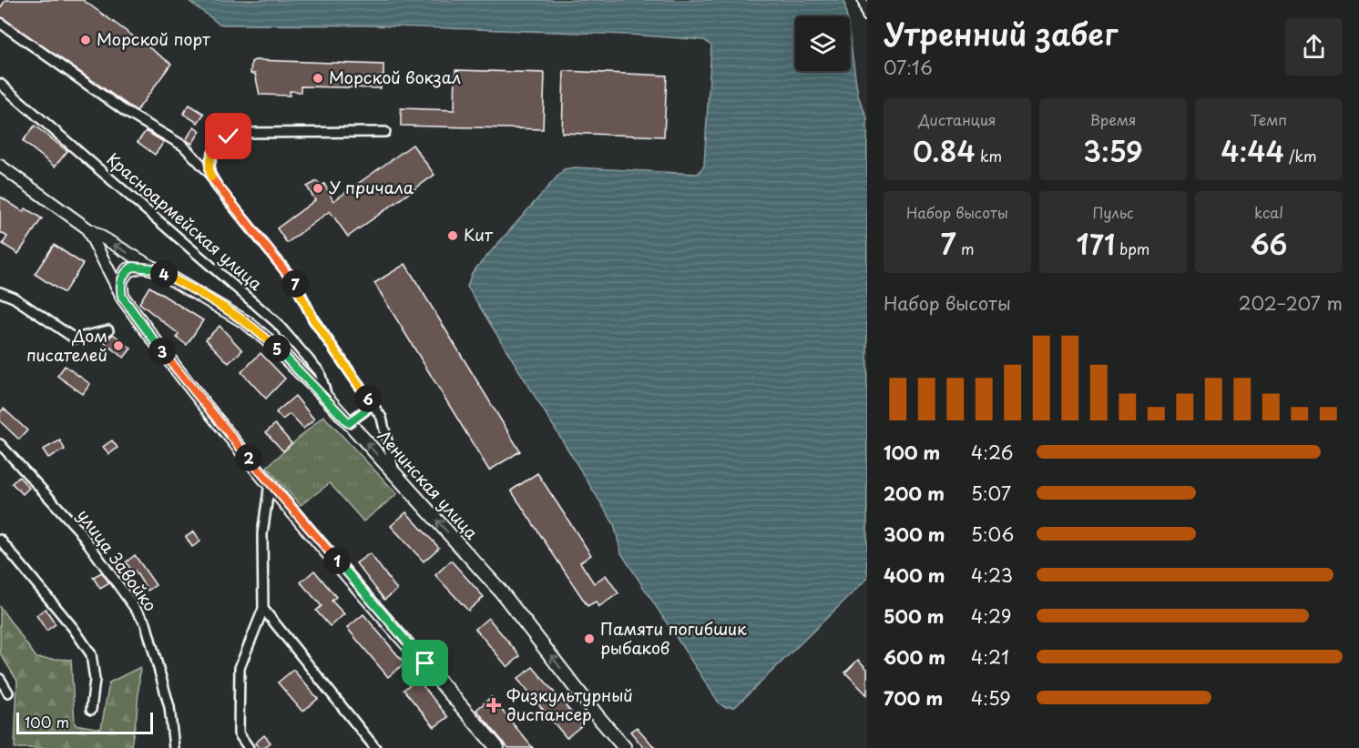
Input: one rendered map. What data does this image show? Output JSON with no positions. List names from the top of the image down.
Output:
{
  "streets": {
    "main road": ["Ленинская улица"],
    "street": ["Красноармейская улица", "улица Завойко"]
  },
  "crossings": [
    ["Красноармейская улица", "Ленинская улица"]
  ],
  "places": {
    "other": [
      "Морской порт",
      "Морской вокзал",
      "У причала",
      "Кит",
      "Дом писателей",
      "Памяти погибшик рыбаков"
    ],
    "health": ["Физкультурный диспансер"]
  },
  "scale_bar": "100 m",
  "page": {
    "heading": ["Утренний забег", "07:16"],
    "stats": [
      ["Дистанция", "0.84 km"],
      ["Время", "3:59"],
      ["Темп", "4:44 /km"],
      ["Набор высоты", "7 m"],
      ["Пульс", "171 bpm"],
      ["kcal", "66"]
    ],
    "pins": [
      "4",
      "7",
      "5",
      "3",
      "6",
      "2",
      "1"
    ],
    "chart": ["Набор высоты", "202–207 m"],
    "list": [
      {
        "name": "100 m",
        "note": "4:26"
      },
      {
        "name": "200 m",
        "note": "5:07"
      },
      {
        "name": "300 m",
        "note": "5:06"
      },
      {
        "name": "400 m",
        "note": "4:23"
      },
      {
        "name": "500 m",
        "note": "4:29"
      },
      {
        "name": "600 m",
        "note": "4:21"
      },
      {
        "name": "700 m",
        "note": "4:59"
      }
    ],
    "scale": "100 m"
  }
}
